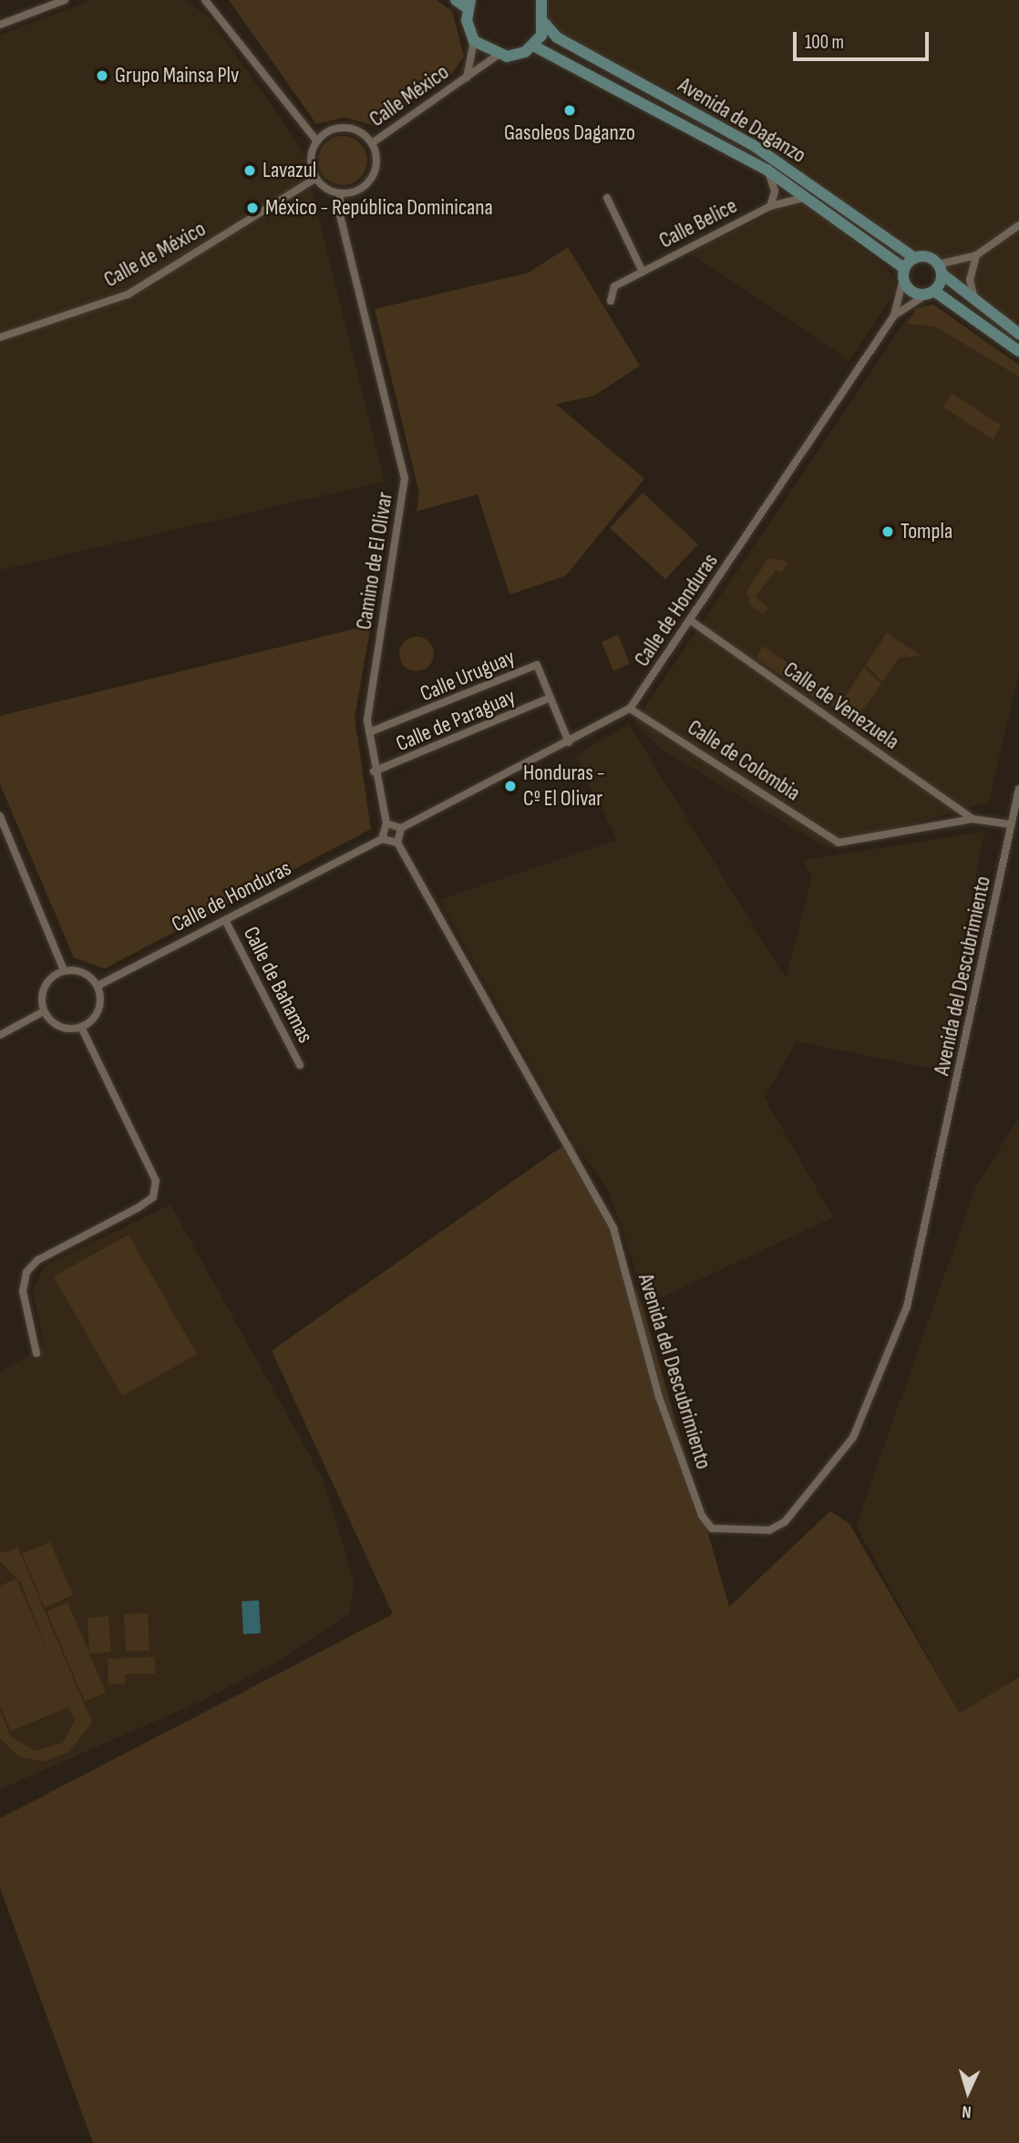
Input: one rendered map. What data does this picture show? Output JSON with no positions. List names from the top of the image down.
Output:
{
  "streets": {
    "main road": ["Avenida de Daganzo"],
    "street": [
      "Calle México",
      "Calle Belice",
      "Calle de México",
      "Camino de El Olivar",
      "Calle de Honduras",
      "Calle Uruguay",
      "Calle de Venezuela",
      "Calle de Paraguay",
      "Calle de Colombia",
      "Avenida del Descubrimiento",
      "Calle de Bahamas"
    ]
  },
  "crossings": [
    ["Calle México", "Calle de México"],
    ["Calle México", "Camino de El Olivar"],
    ["Avenida de Daganzo", "Calle Belice"],
    ["Avenida de Daganzo", "Calle de Honduras"],
    ["Calle de México", "Camino de El Olivar"],
    ["Camino de El Olivar", "Calle Uruguay"],
    ["Camino de El Olivar", "Calle de Paraguay"],
    ["Calle de Honduras", "Calle Uruguay"],
    ["Calle de Honduras", "Calle de Venezuela"],
    ["Calle de Honduras", "Calle de Colombia"],
    ["Calle de Honduras", "Calle de Bahamas"],
    ["Calle Uruguay", "Calle de Paraguay"],
    ["Calle de Venezuela", "Calle de Colombia"]
  ],
  "places": [
    "Grupo Mainsa Plv",
    "Gasoleos Daganzo",
    "Lavazul",
    "México - República Dominicana",
    "Tompla",
    "Honduras - Cº El Olivar"
  ],
  "scale_bar": "100 m",
  "north": "bottom"
}
